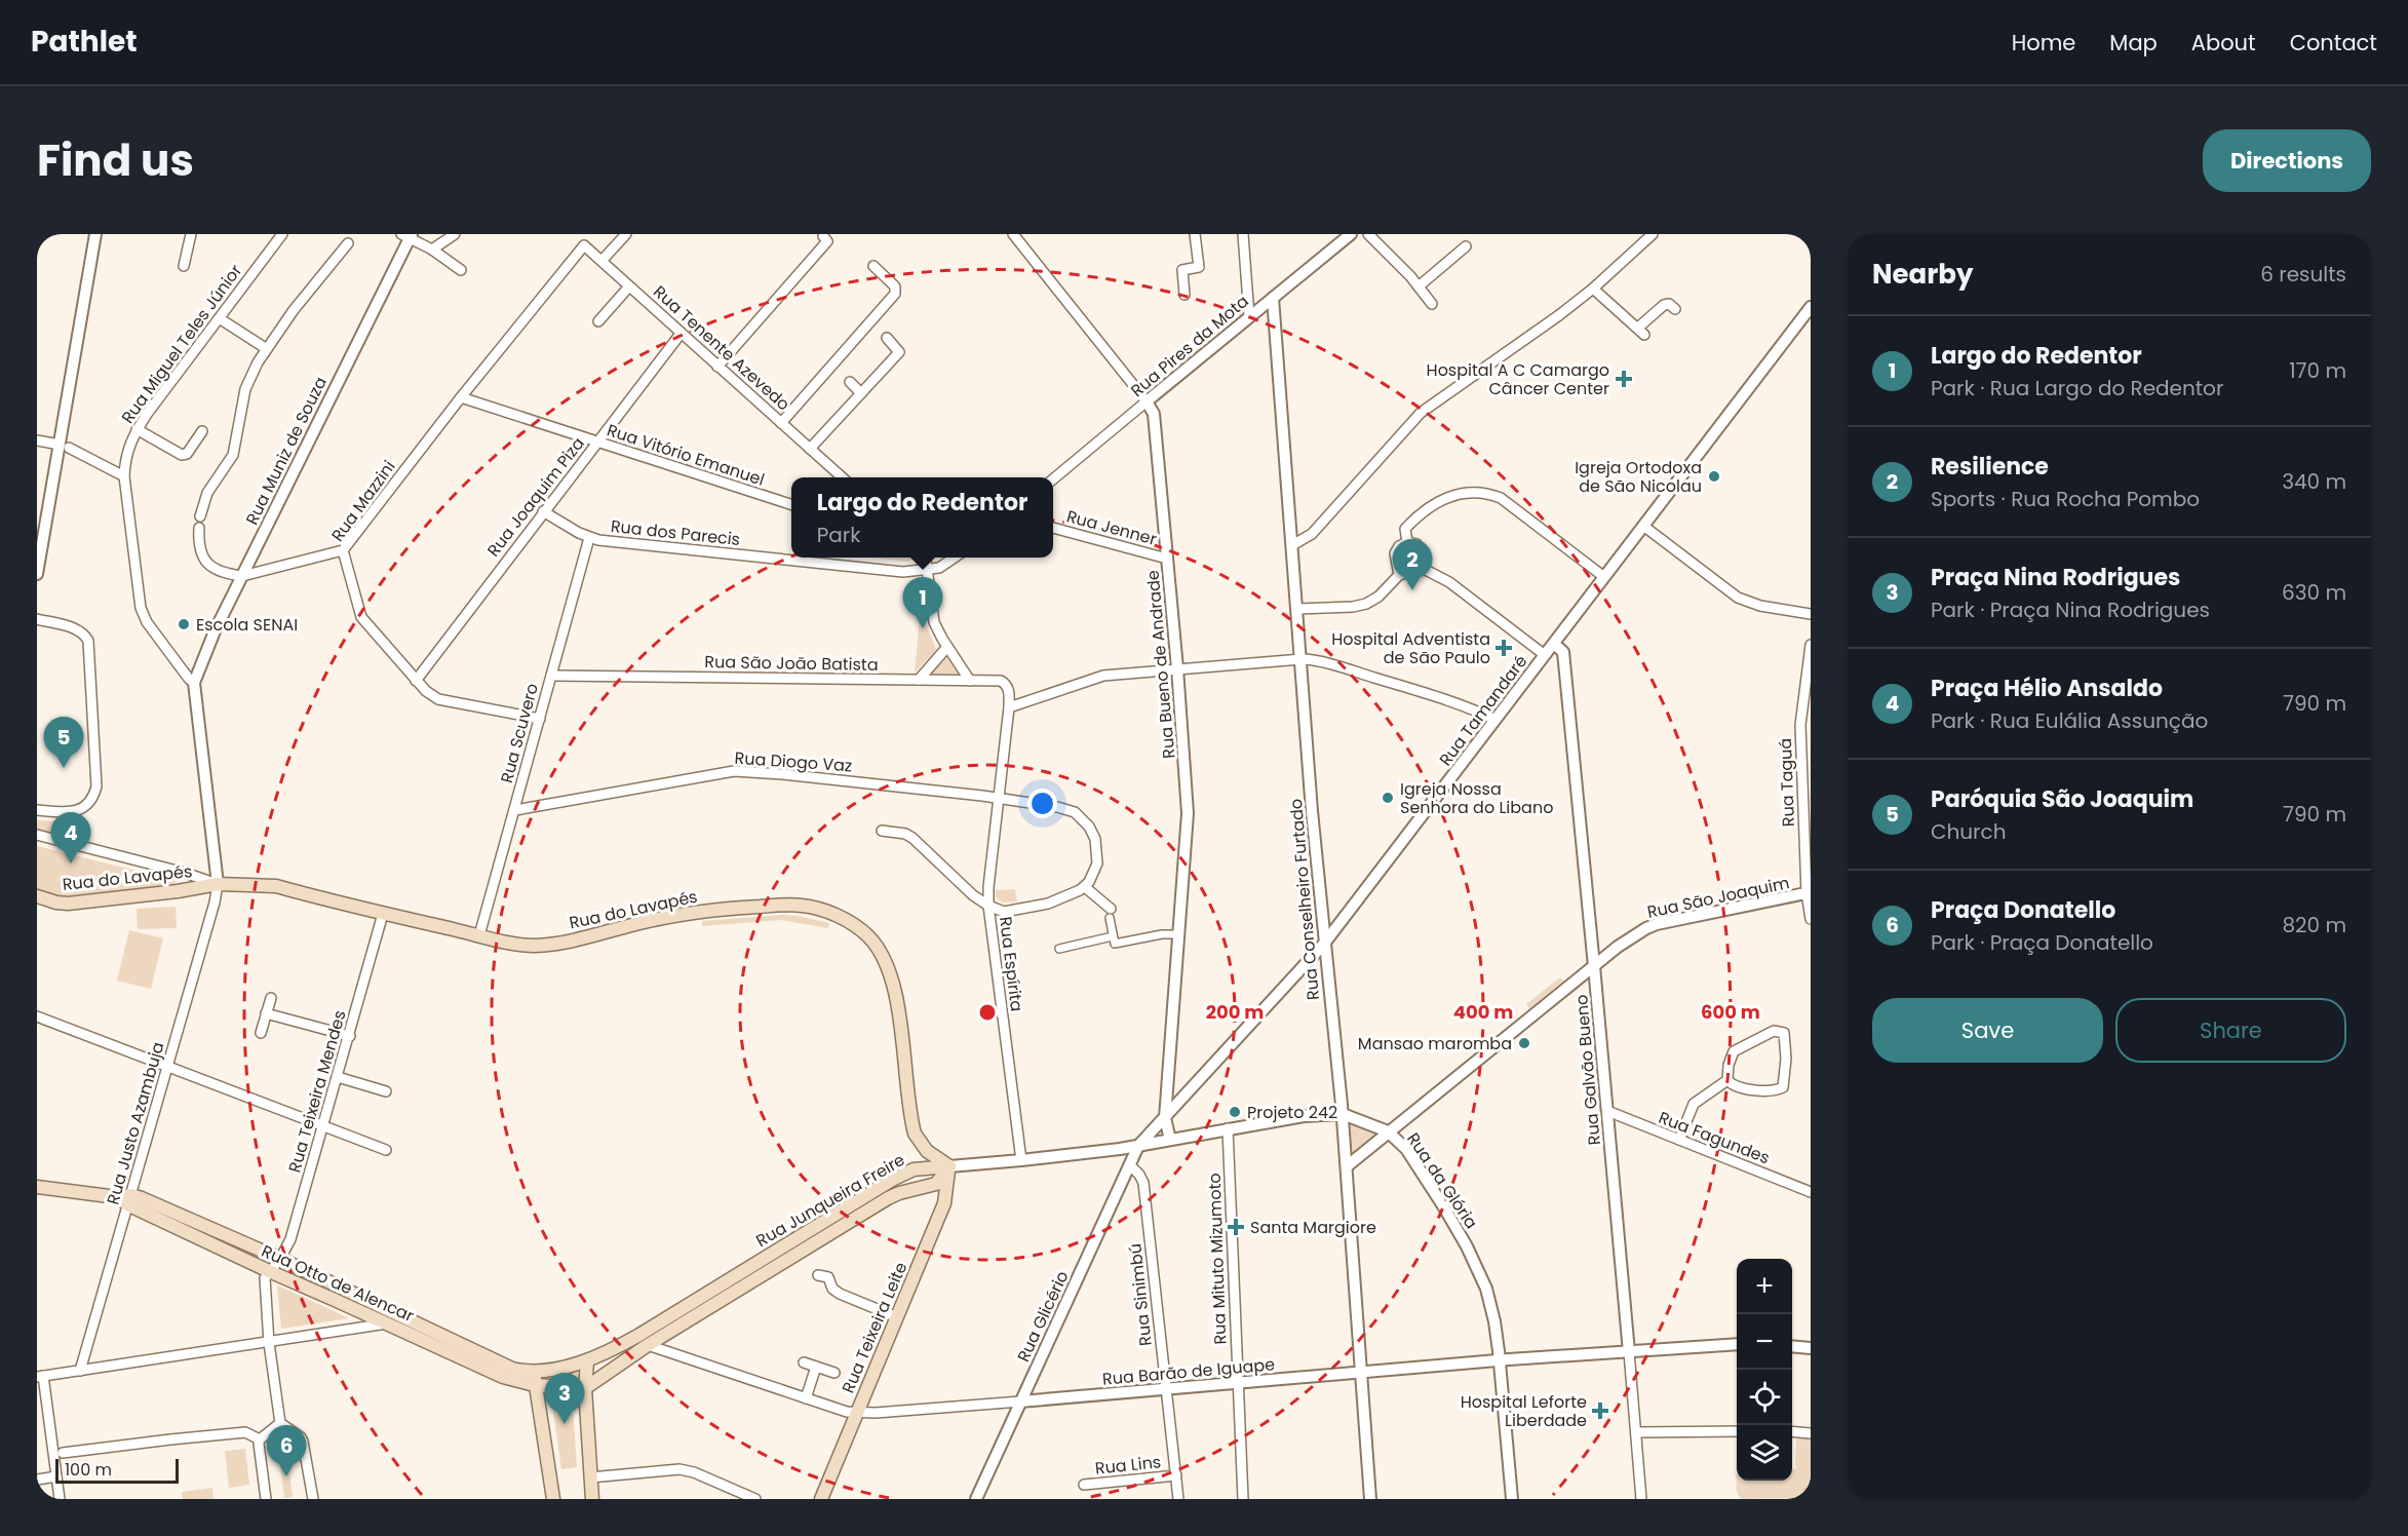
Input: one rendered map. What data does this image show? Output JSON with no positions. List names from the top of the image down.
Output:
{
  "streets": {
    "main road": [
      "Rua do Lavapés",
      "Rua Junqueira Freire",
      "Rua Otto de Alencar",
      "Rua Teixeira Leite"
    ],
    "street": [
      "Rua Miguel Teles Júnior",
      "Rua Pires da Mota",
      "Rua Tenente Azevedo",
      "Rua Muniz de Souza",
      "Rua Vitório Emanuel",
      "Rua Joaquim Piza",
      "Rua Mazzini",
      "Rua Jenner",
      "Rua dos Parecis",
      "Rua São João Batista",
      "Rua Bueno de Andrade",
      "Rua Tamandaré",
      "Rua Scuvero",
      "Rua Diogo Vaz",
      "Rua Taguá",
      "Rua São Joaquim",
      "Rua Conselheiro Furtado",
      "Rua Espírita",
      "Rua Galvão Bueno",
      "Rua Teixeira Mendes",
      "Rua Justo Azambuja",
      "Rua Fagundes",
      "Rua da Glória",
      "Rua Mituto Mizumoto",
      "Rua Sinimbú",
      "Rua Glicério",
      "Rua Barão de Iguape",
      "Rua Lins"
    ]
  },
  "crossings": [
    ["Rua Miguel Teles Júnior", "Rua Muniz de Souza"],
    ["Rua Pires da Mota", "Rua Bueno de Andrade"],
    ["Rua Pires da Mota", "Rua Conselheiro Furtado"],
    ["Rua Tenente Azevedo", "Rua Joaquim Piza"],
    ["Rua Tenente Azevedo", "Rua Mazzini"],
    ["Rua Vitório Emanuel", "Rua Joaquim Piza"],
    ["Rua Vitório Emanuel", "Rua Mazzini"],
    ["Rua Joaquim Piza", "Rua Mazzini"],
    ["Rua Joaquim Piza", "Rua dos Parecis"],
    ["Rua Mazzini", "Rua Scuvero"],
    ["Rua Jenner", "Rua Bueno de Andrade"],
    ["Rua dos Parecis", "Rua Scuvero"],
    ["Rua São João Batista", "Rua Scuvero"],
    ["Rua Bueno de Andrade", "Rua Tamandaré"],
    ["Rua Bueno de Andrade", "Rua da Glória"],
    ["Rua Tamandaré", "Rua Conselheiro Furtado"],
    ["Rua Tamandaré", "Rua Galvão Bueno"],
    ["Rua Tamandaré", "Rua da Glória"],
    ["Rua Tamandaré", "Rua Glicério"],
    ["Rua Scuvero", "Rua Diogo Vaz"],
    ["Rua Scuvero", "Rua do Lavapés"],
    ["Rua Diogo Vaz", "Rua Espírita"],
    ["Rua Taguá", "Rua São Joaquim"],
    ["Rua do Lavapés", "Rua Teixeira Mendes"],
    ["Rua do Lavapés", "Rua Justo Azambuja"],
    ["Rua do Lavapés", "Rua Junqueira Freire"],
    ["Rua do Lavapés", "Rua Teixeira Leite"],
    ["Rua São Joaquim", "Rua Conselheiro Furtado"],
    ["Rua São Joaquim", "Rua Galvão Bueno"],
    ["Rua São Joaquim", "Rua da Glória"],
    ["Rua Conselheiro Furtado", "Rua da Glória"],
    ["Rua Conselheiro Furtado", "Rua Barão de Iguape"],
    ["Rua Galvão Bueno", "Rua Fagundes"],
    ["Rua Galvão Bueno", "Rua Barão de Iguape"],
    ["Rua Teixeira Mendes", "Rua Otto de Alencar"],
    ["Rua Justo Azambuja", "Rua Otto de Alencar"],
    ["Rua da Glória", "Rua Mituto Mizumoto"],
    ["Rua da Glória", "Rua Glicério"],
    ["Rua da Glória", "Rua Barão de Iguape"],
    ["Rua Junqueira Freire", "Rua Otto de Alencar"],
    ["Rua Junqueira Freire", "Rua Teixeira Leite"],
    ["Rua Junqueira Freire", "Rua Barão de Iguape"],
    ["Rua Mituto Mizumoto", "Rua Barão de Iguape"],
    ["Rua Sinimbú", "Rua Glicério"],
    ["Rua Sinimbú", "Rua Barão de Iguape"],
    ["Rua Sinimbú", "Rua Lins"],
    ["Rua Glicério", "Rua Barão de Iguape"],
    ["Rua Teixeira Leite", "Rua Barão de Iguape"]
  ],
  "places": {
    "health": [
      "Hospital A C Camargo Câncer Center",
      "Hospital Adventista de São Paulo",
      "Santa Margiore",
      "Hospital Leforte Liberdade"
    ],
    "other": [
      "Igreja Ortodoxa de São Nicolau",
      "Escola SENAI",
      "Igreja Nossa Senhora do Libano",
      "Mansao maromba",
      "Projeto 242"
    ]
  },
  "scale_bar": "100 m",
  "page": {
    "header": "Pathlet",
    "nav": [
      "Home",
      "Map",
      "About",
      "Contact"
    ],
    "title": "Find us",
    "buttons": [
      "Directions",
      ["Save", "Share"]
    ],
    "heading": ["Nearby", "6 results"],
    "list": [
      {
        "mark": "1",
        "name": "Largo do Redentor",
        "note": "Park · Rua Largo do Redentor",
        "value": "170 m"
      },
      {
        "mark": "2",
        "name": "Resilience",
        "note": "Sports · Rua Rocha Pombo",
        "value": "340 m"
      },
      {
        "mark": "3",
        "name": "Praça Nina Rodrigues",
        "note": "Park · Praça Nina Rodrigues",
        "value": "630 m"
      },
      {
        "mark": "4",
        "name": "Praça Hélio Ansaldo",
        "note": "Park · Rua Eulália Assunção",
        "value": "790 m"
      },
      {
        "mark": "5",
        "name": "Paróquia São Joaquim",
        "note": "Church",
        "value": "790 m"
      },
      {
        "mark": "6",
        "name": "Praça Donatello",
        "note": "Park · Praça Donatello",
        "value": "820 m"
      }
    ],
    "popup": ["Largo do Redentor", "Park"],
    "pins": [
      "2",
      "1",
      "5",
      "4",
      "3",
      "6"
    ],
    "map_buttons": ["+", "−"],
    "scale": "100 m"
  },
  "rings": ["200 m", "400 m", "600 m"]
}
